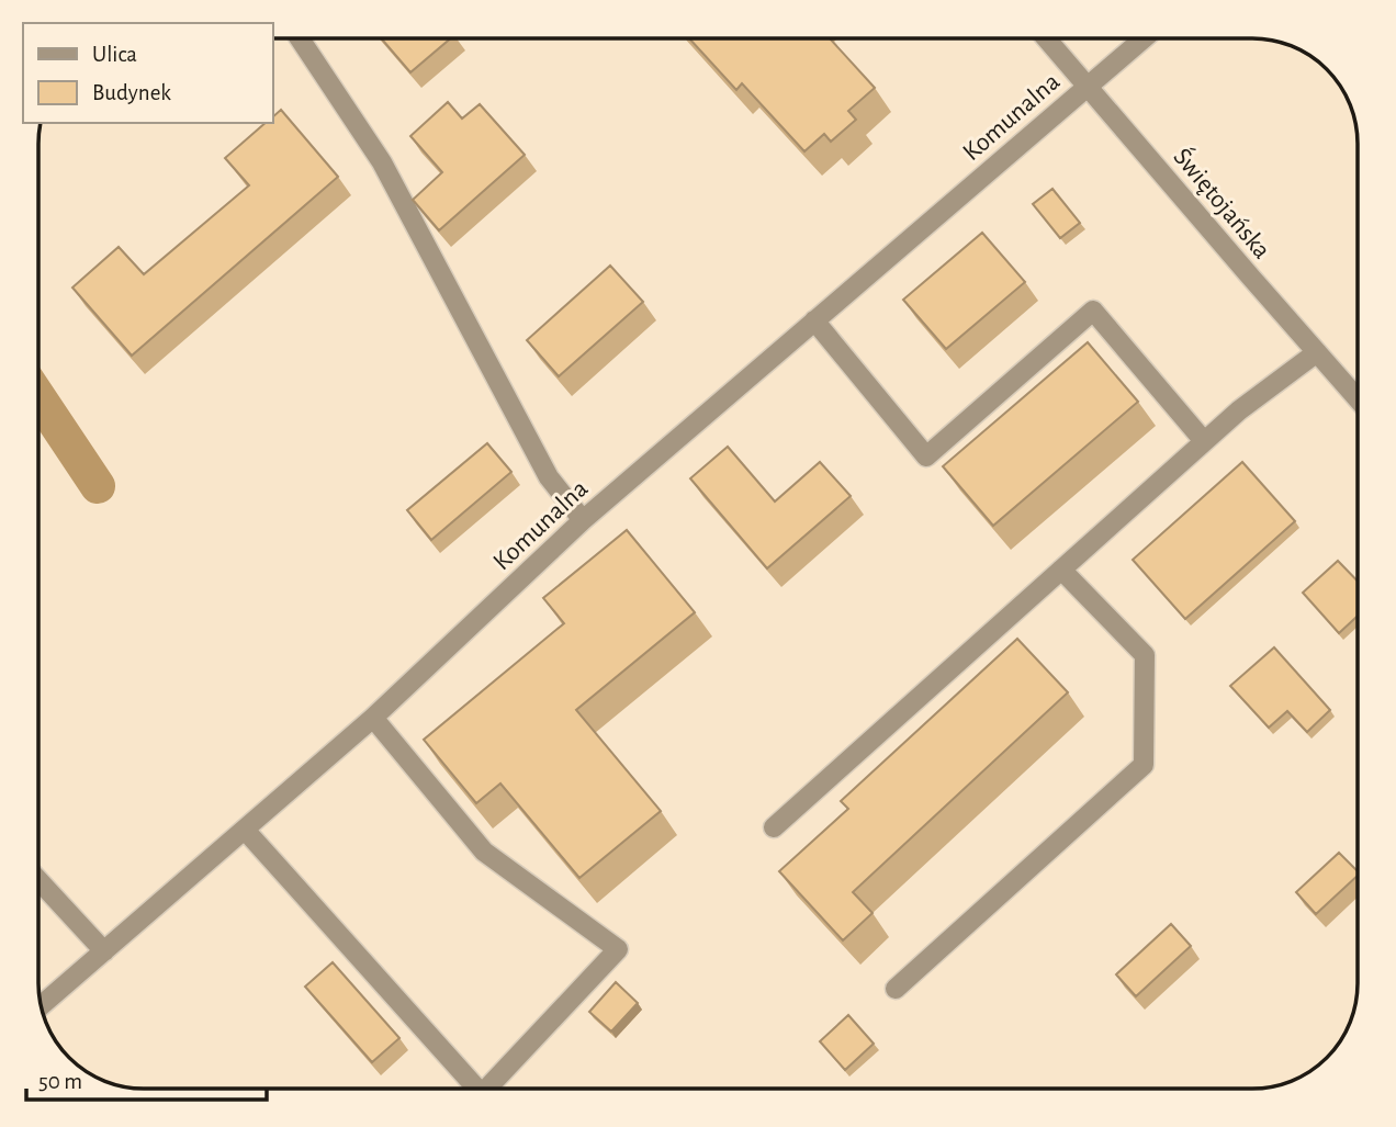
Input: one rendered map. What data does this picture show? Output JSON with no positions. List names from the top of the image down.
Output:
{
  "streets": {
    "street": ["Komunalna", "Świętojańska"]
  },
  "crossings": [
    ["Komunalna", "Świętojańska"]
  ],
  "legend": ["Ulica", "Budynek"],
  "scale_bar": "50 m"
}
